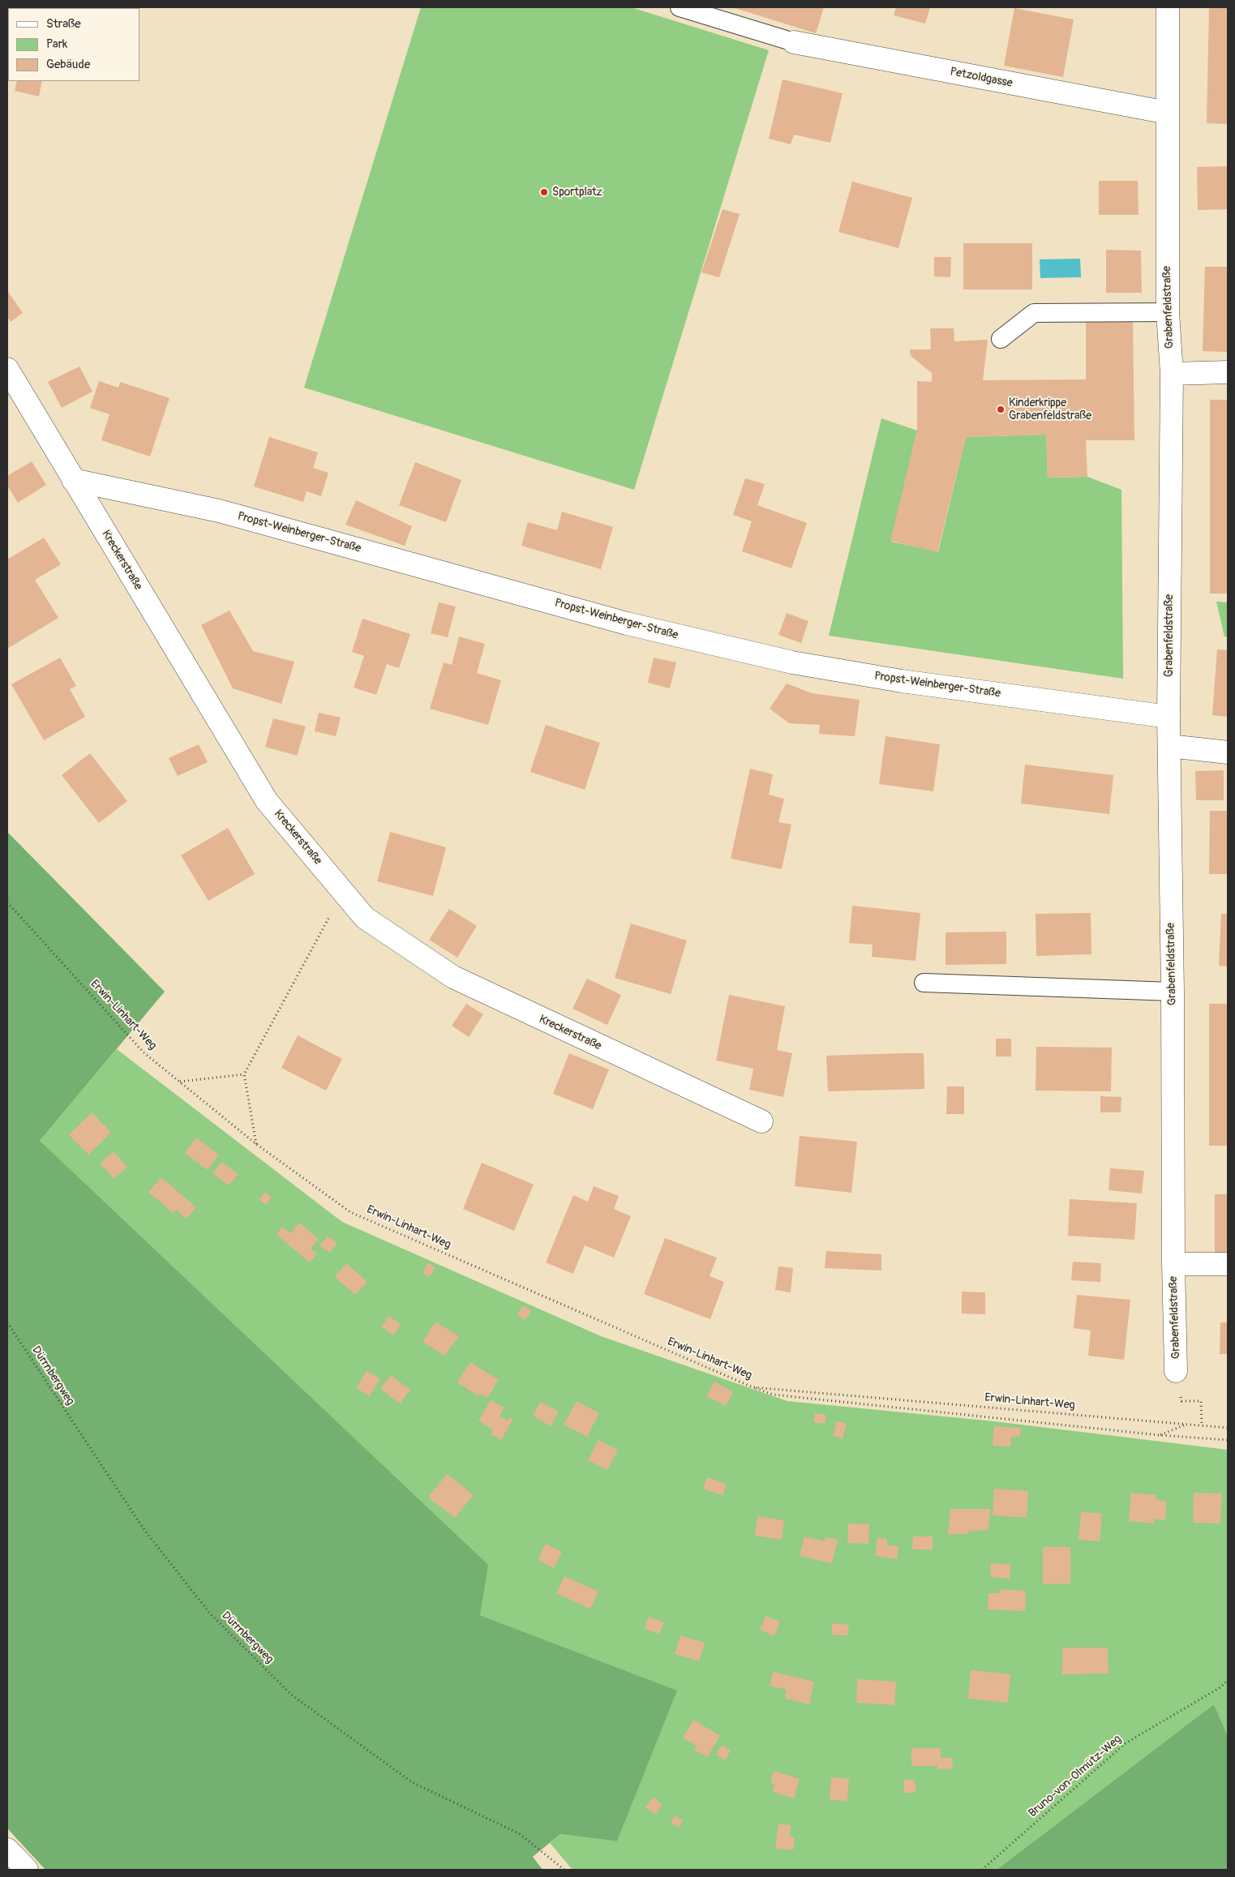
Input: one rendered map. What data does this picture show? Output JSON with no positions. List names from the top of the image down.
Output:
{
  "streets": {
    "street": [
      "Petzoldgasse",
      "Grabenfeldstraße",
      "Propst-Weinberger-Straße",
      "Kreckerstraße"
    ],
    "path": ["Erwin-Linhart-Weg", "Dürrnbergweg", "Bruno-von-Olmütz-Weg"]
  },
  "crossings": [
    ["Petzoldgasse", "Grabenfeldstraße"],
    ["Grabenfeldstraße", "Propst-Weinberger-Straße"],
    ["Propst-Weinberger-Straße", "Kreckerstraße"]
  ],
  "places": ["Sportplatz", "Kinderkrippe Grabenfeldstraße"],
  "legend": ["Straße", "Park", "Gebäude"]
}
